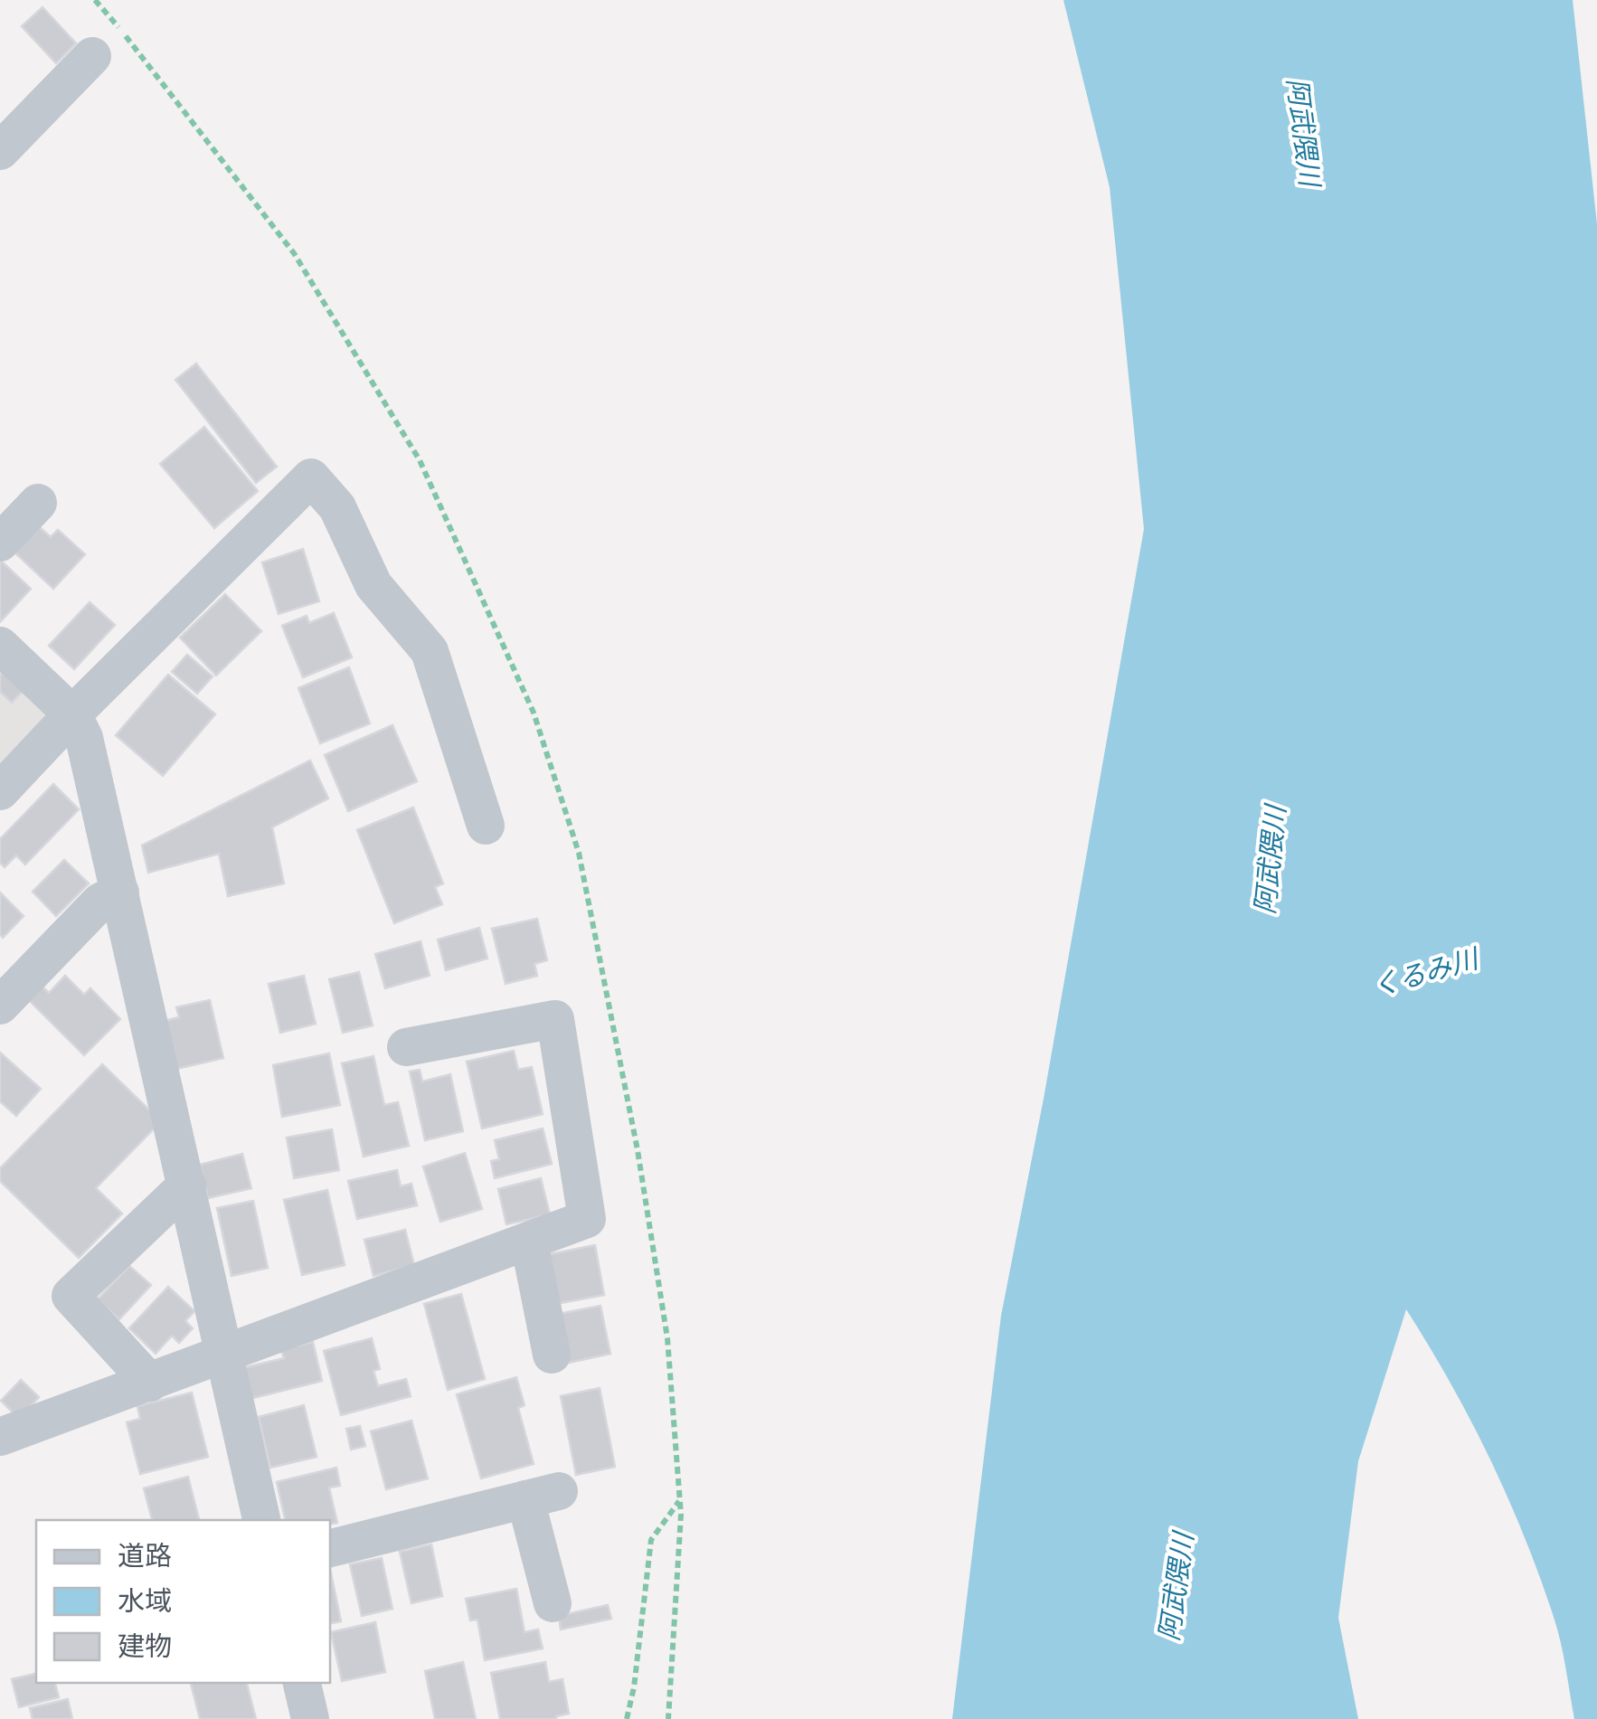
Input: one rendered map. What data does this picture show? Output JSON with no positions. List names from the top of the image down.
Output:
{
  "water": ["阿武隈川", "くるみ川"],
  "legend": ["道路", "水域", "建物"]
}
